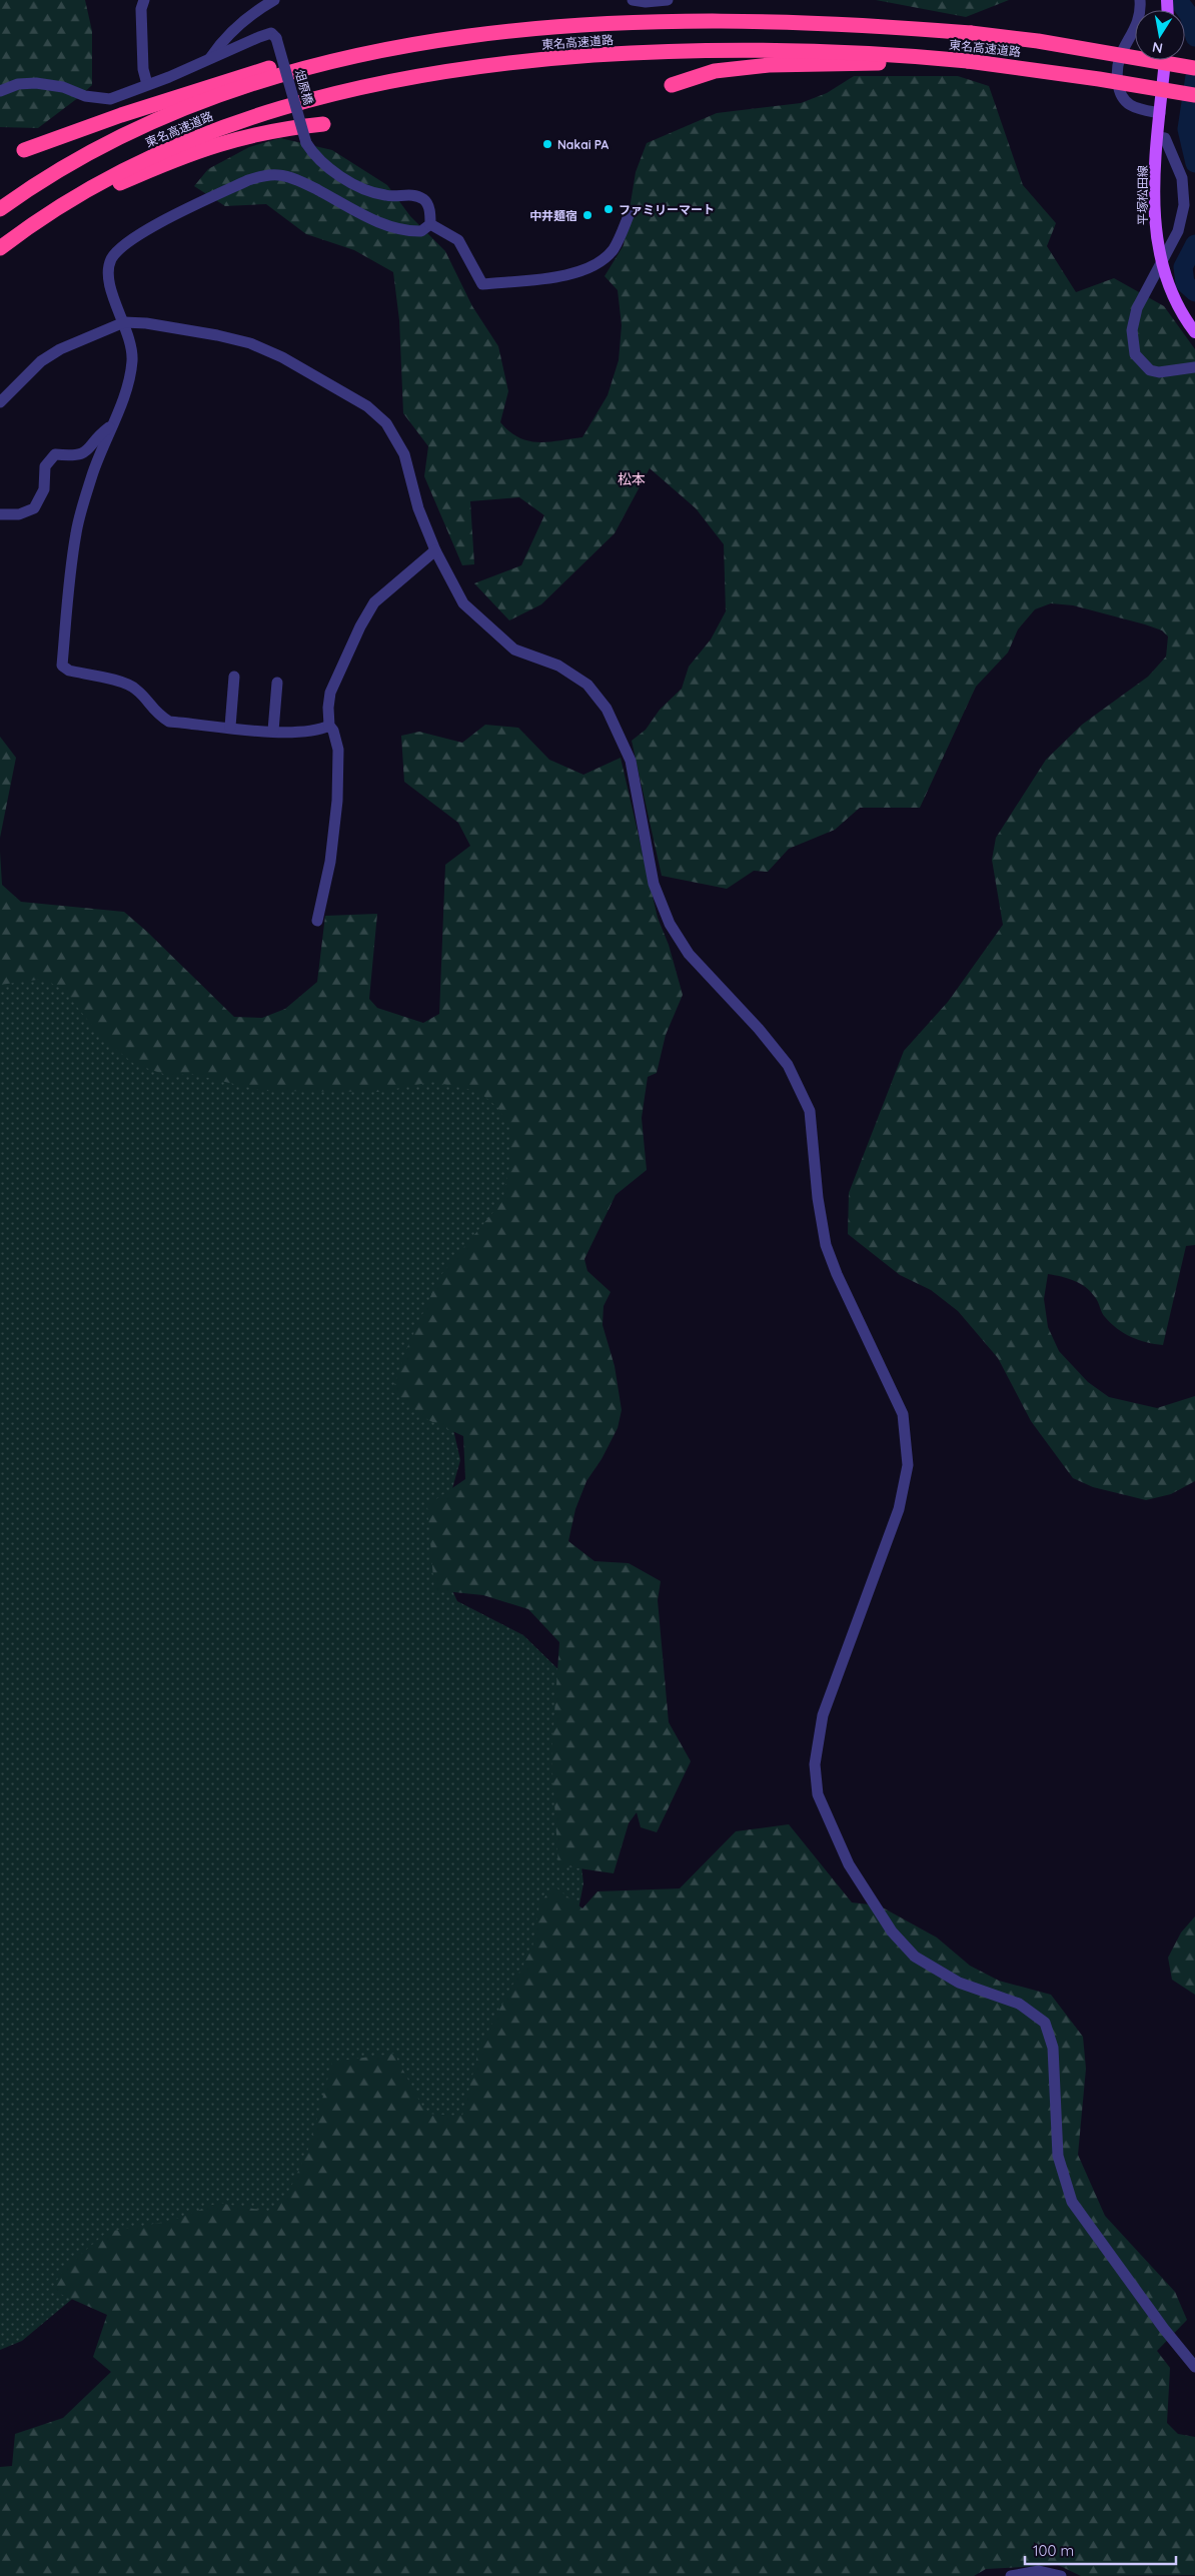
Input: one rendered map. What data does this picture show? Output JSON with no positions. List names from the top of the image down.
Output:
{
  "streets": {
    "highway": ["東名高速道路"],
    "main road": ["平塚松田線"],
    "street": ["俎原橋"]
  },
  "districts": ["松本"],
  "places": ["Nakai PA", "ファミリーマート", "中井麺宿"],
  "scale_bar": "100 m",
  "north": "bottom"
}
